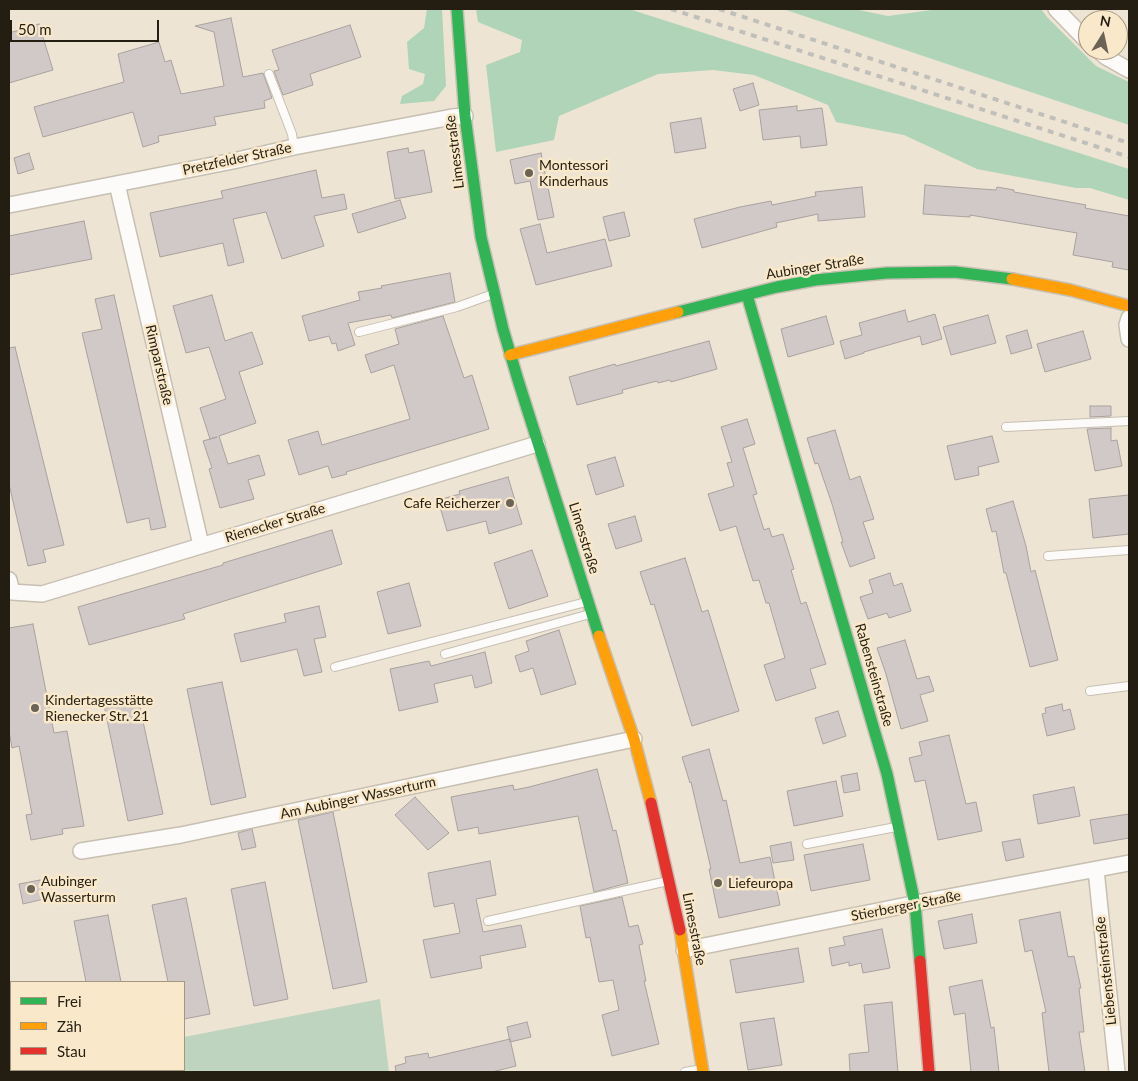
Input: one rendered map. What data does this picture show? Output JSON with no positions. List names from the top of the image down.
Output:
{
  "streets": {
    "street": [
      "Limesstraße",
      "Pretzfelder Straße",
      "Aubinger Straße",
      "Rimparstraße",
      "Rienecker Straße",
      "Rabensteinstraße",
      "Am Aubinger Wasserturm",
      "Stierberger Straße",
      "Liebensteinstraße"
    ]
  },
  "crossings": [
    ["Limesstraße", "Pretzfelder Straße"],
    ["Limesstraße", "Aubinger Straße"],
    ["Limesstraße", "Rienecker Straße"],
    ["Limesstraße", "Am Aubinger Wasserturm"],
    ["Limesstraße", "Stierberger Straße"],
    ["Pretzfelder Straße", "Rimparstraße"],
    ["Aubinger Straße", "Rabensteinstraße"],
    ["Rimparstraße", "Rienecker Straße"],
    ["Rabensteinstraße", "Stierberger Straße"],
    ["Stierberger Straße", "Liebensteinstraße"]
  ],
  "places": [
    "Montessori Kinderhaus",
    "Cafe Reicherzer",
    "Kindertagesstätte Rienecker Str. 21",
    "Liefeuropa",
    "Aubinger Wasserturm"
  ],
  "legend": ["Frei", "Zäh", "Stau"],
  "scale_bar": "50 m",
  "north": "top"
}
